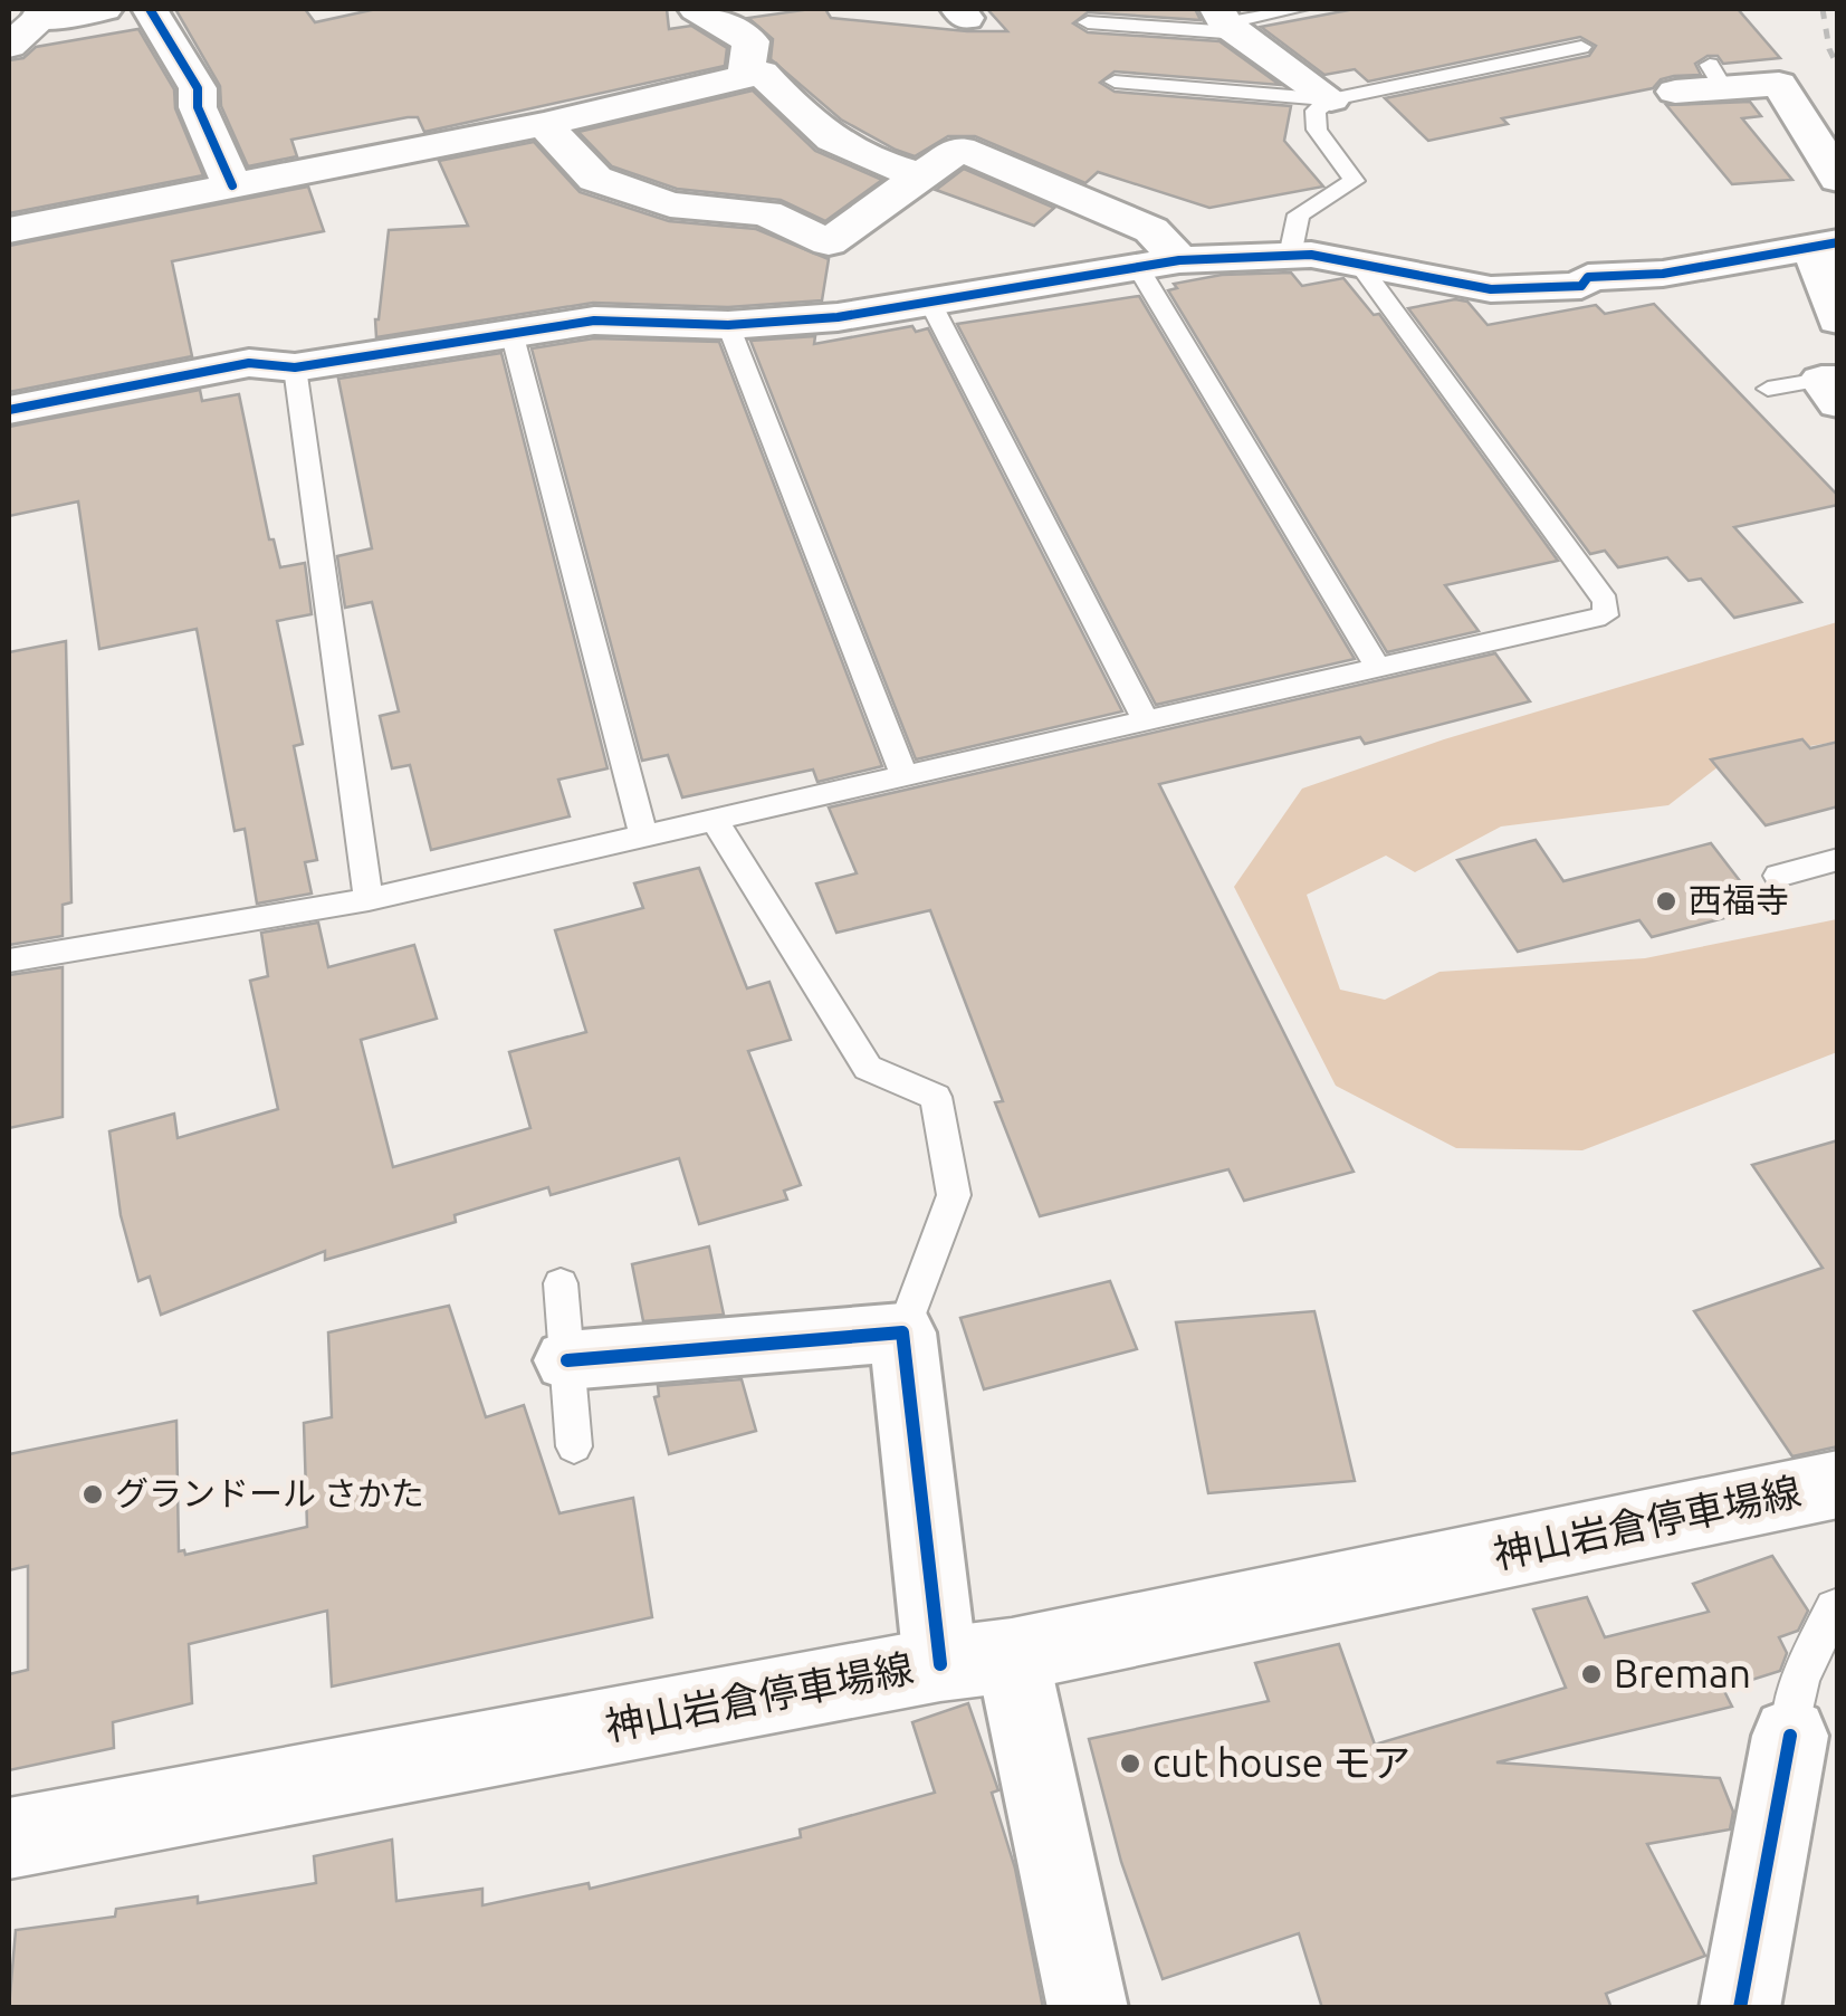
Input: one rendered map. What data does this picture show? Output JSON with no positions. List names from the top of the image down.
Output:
{
  "streets": {
    "main road": ["神山岩倉停車場線"]
  },
  "places": [
    "西福寺",
    "グランドール さかた",
    "Breman",
    "cut house モア"
  ]
}
